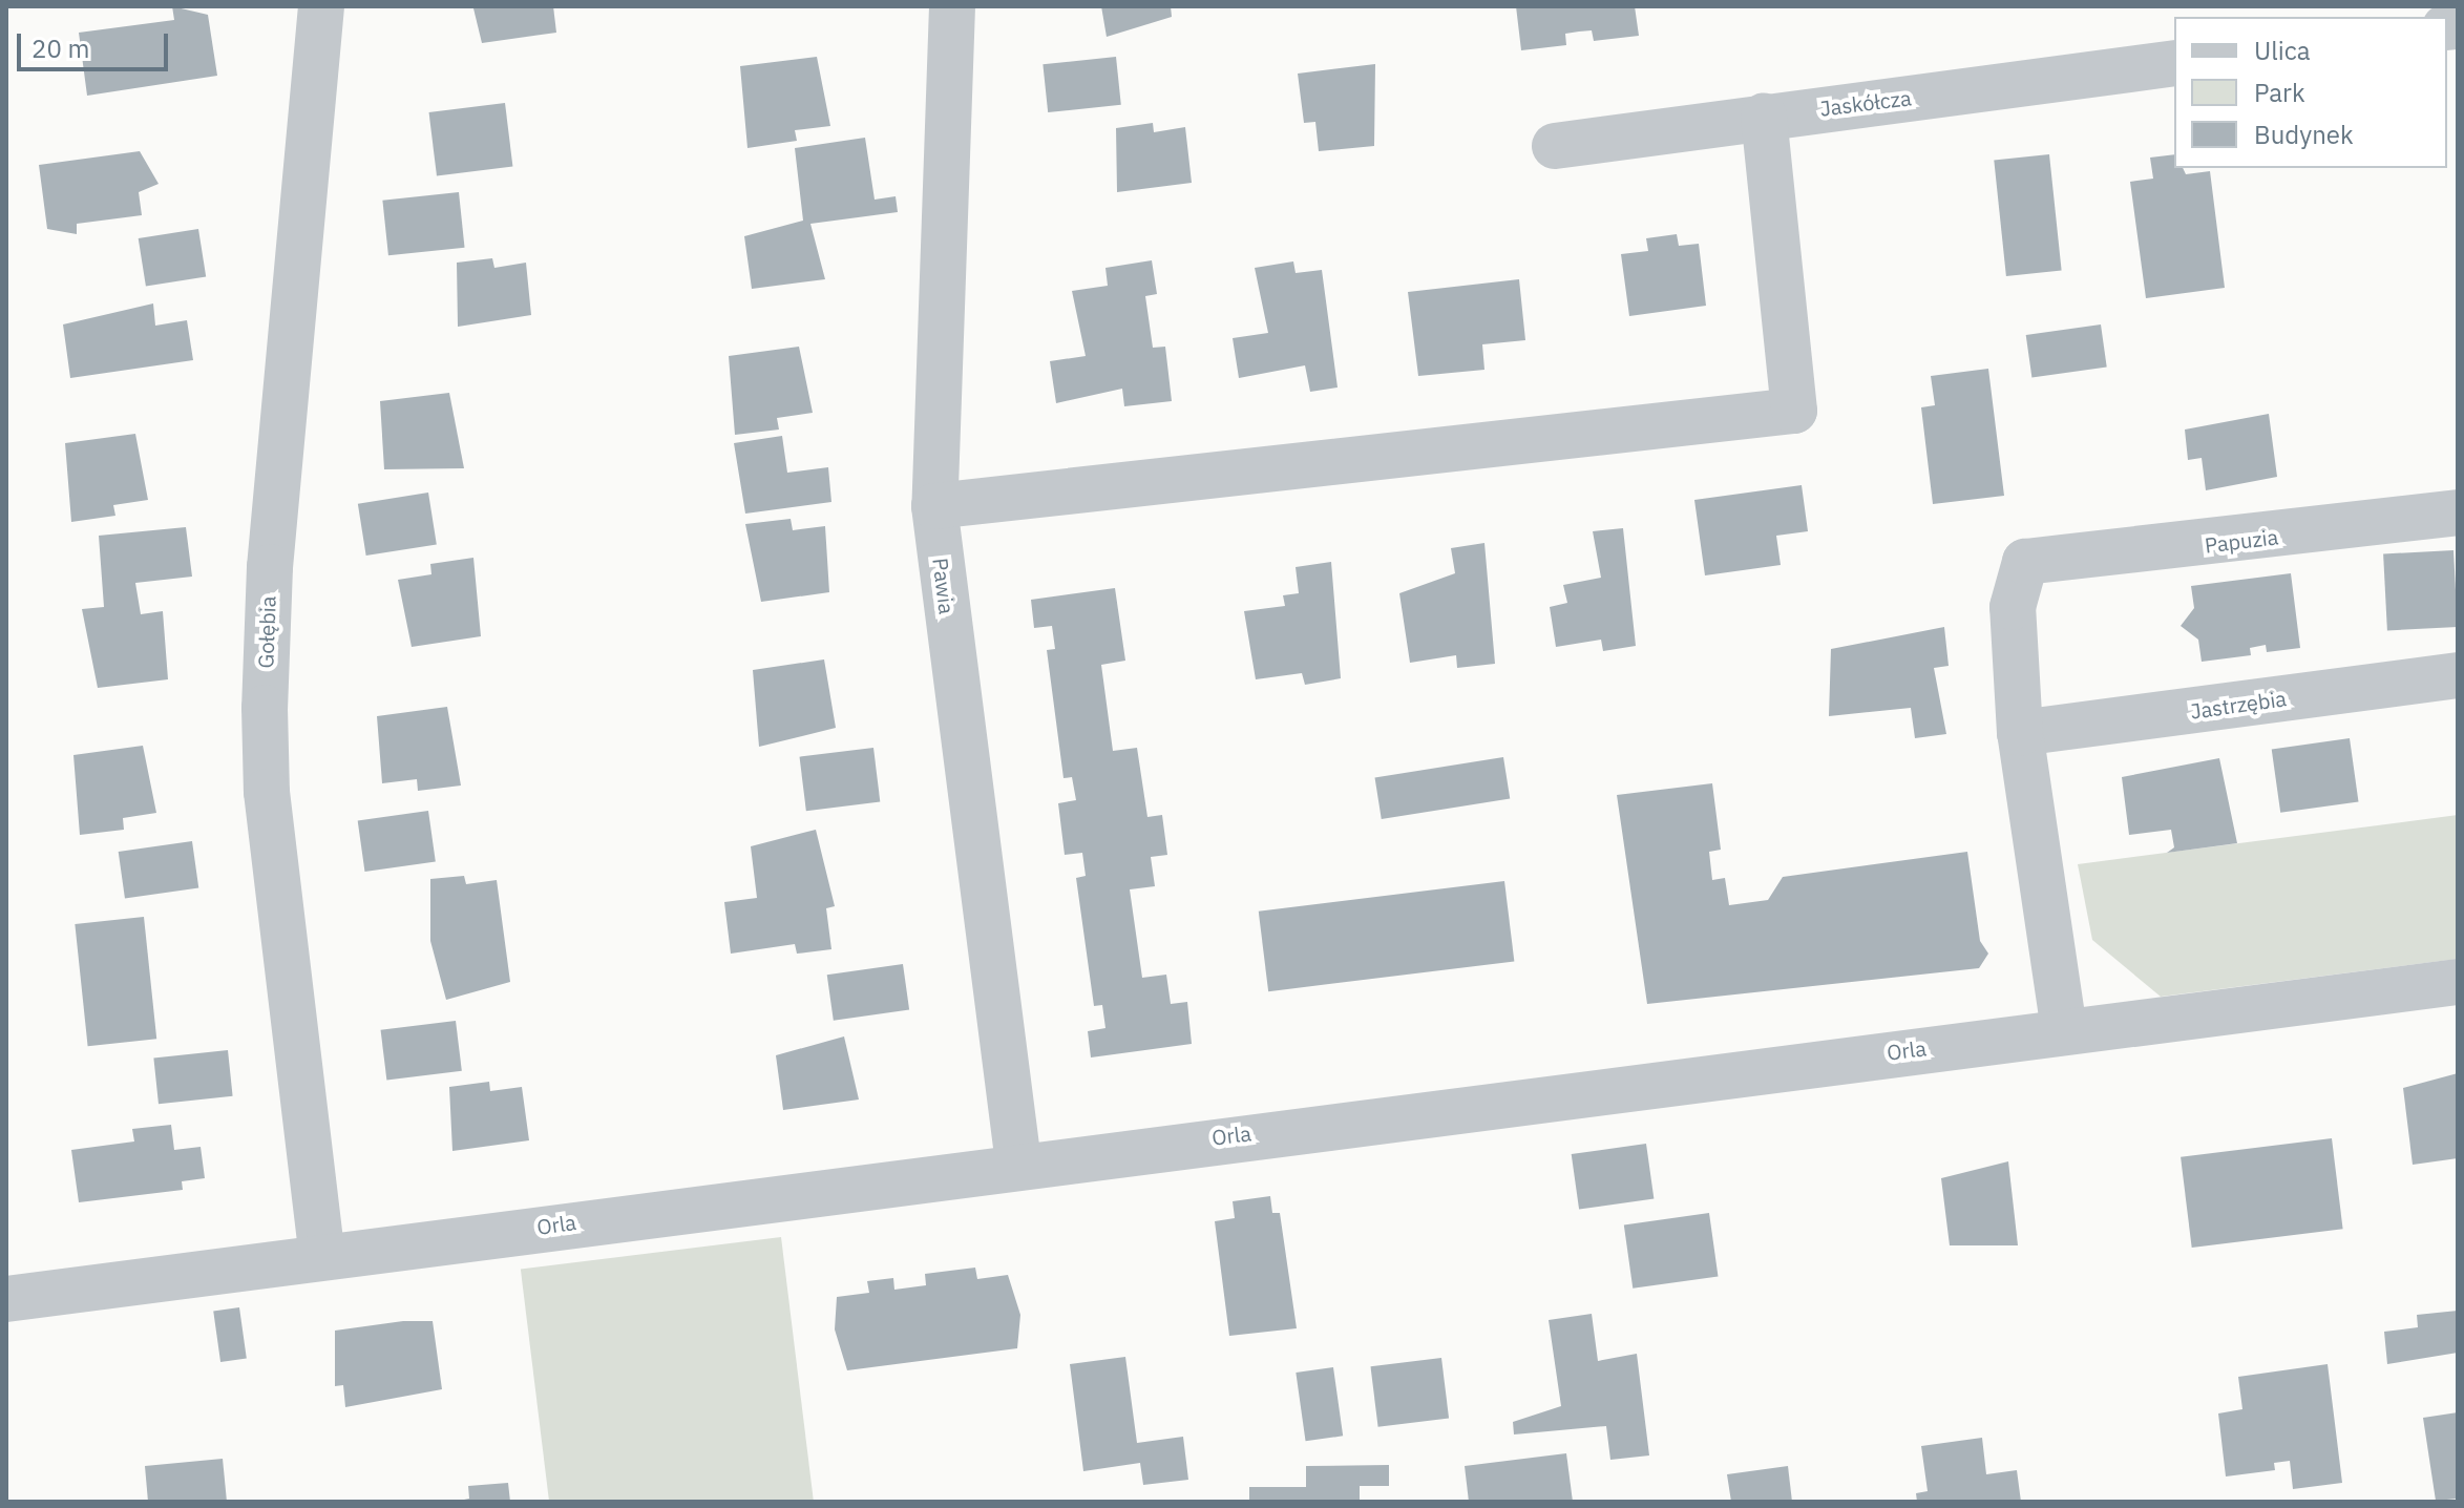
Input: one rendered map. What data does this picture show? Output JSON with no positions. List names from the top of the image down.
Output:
{
  "streets": {
    "street": [
      "Jaskółcza",
      "Papuzia",
      "Pawia",
      "Gołębia",
      "Jastrzębia",
      "Orla"
    ]
  },
  "crossings": [
    ["Papuzia", "Jastrzębia"],
    ["Pawia", "Orla"],
    ["Gołębia", "Orla"]
  ],
  "legend": ["Ulica", "Park", "Budynek"],
  "scale_bar": "20 m"
}
